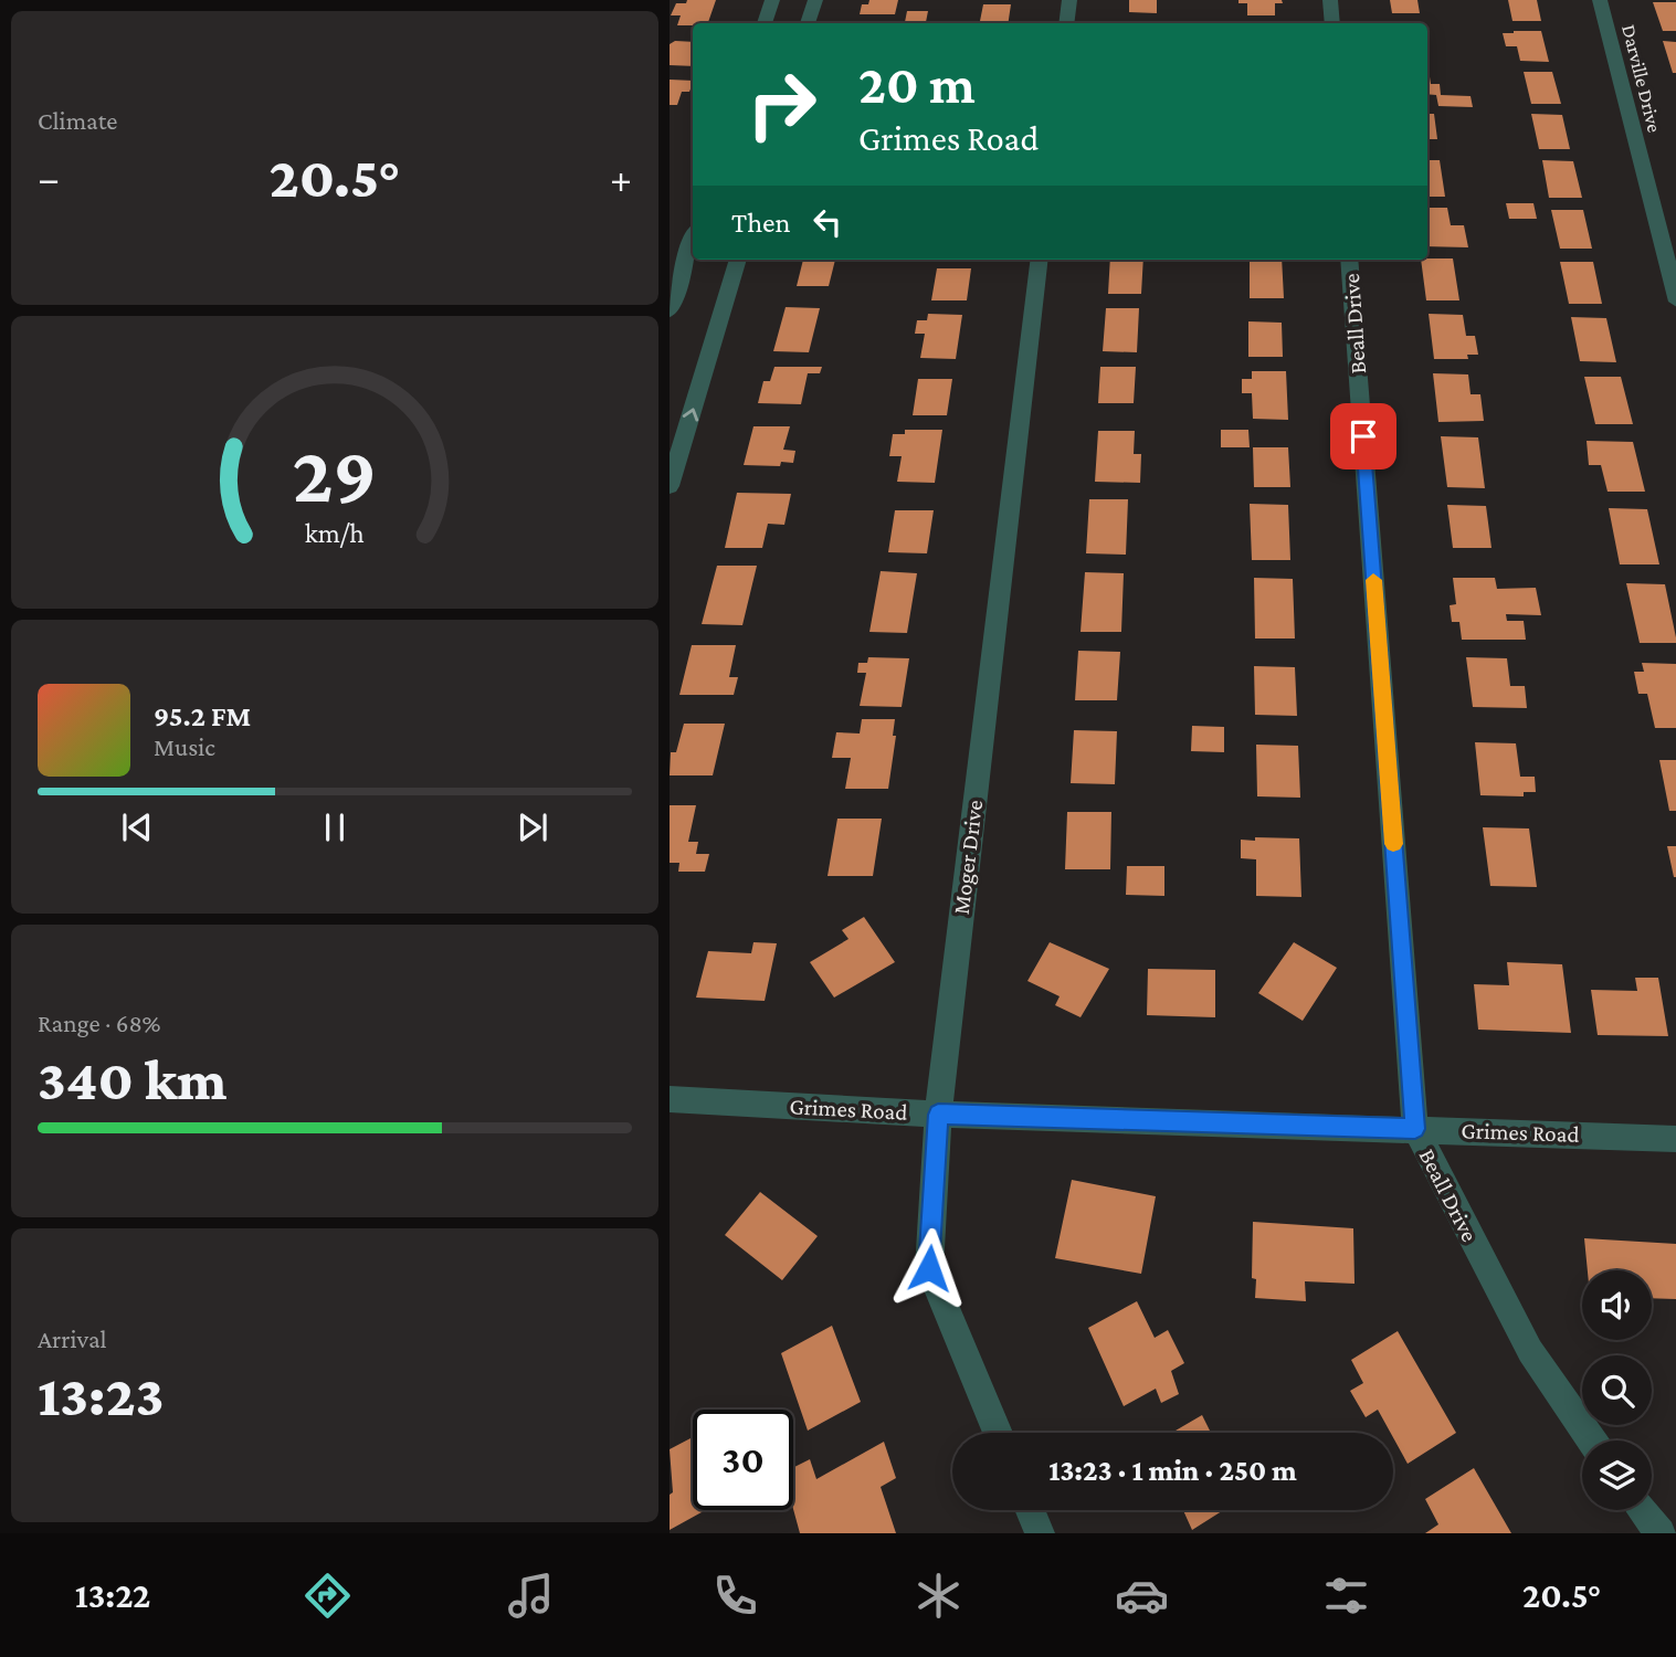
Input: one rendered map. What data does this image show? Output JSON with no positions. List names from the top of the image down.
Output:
{
  "streets": {
    "street": [
      "Darville Drive",
      "Beall Drive",
      "Moger Drive",
      "Grimes Road"
    ]
  },
  "crossings": [
    ["Beall Drive", "Grimes Road"],
    ["Moger Drive", "Grimes Road"]
  ],
  "page": {
    "tile": [
      "Climate",
      ["Range · 68%", "340 km"],
      ["Arrival", "13:23"]
    ],
    "turn": ["20 m", "Grimes Road"],
    "heat": ["−", "20.5°", "+"],
    "then": "Then",
    "song": ["95.2 FM", "Music"],
    "limit": "30",
    "trip": "13:23 · 1 min · 250 m",
    "tabs": ["13:22", "20.5°"],
    "gauge": ["29", "km/h"]
  }
}
